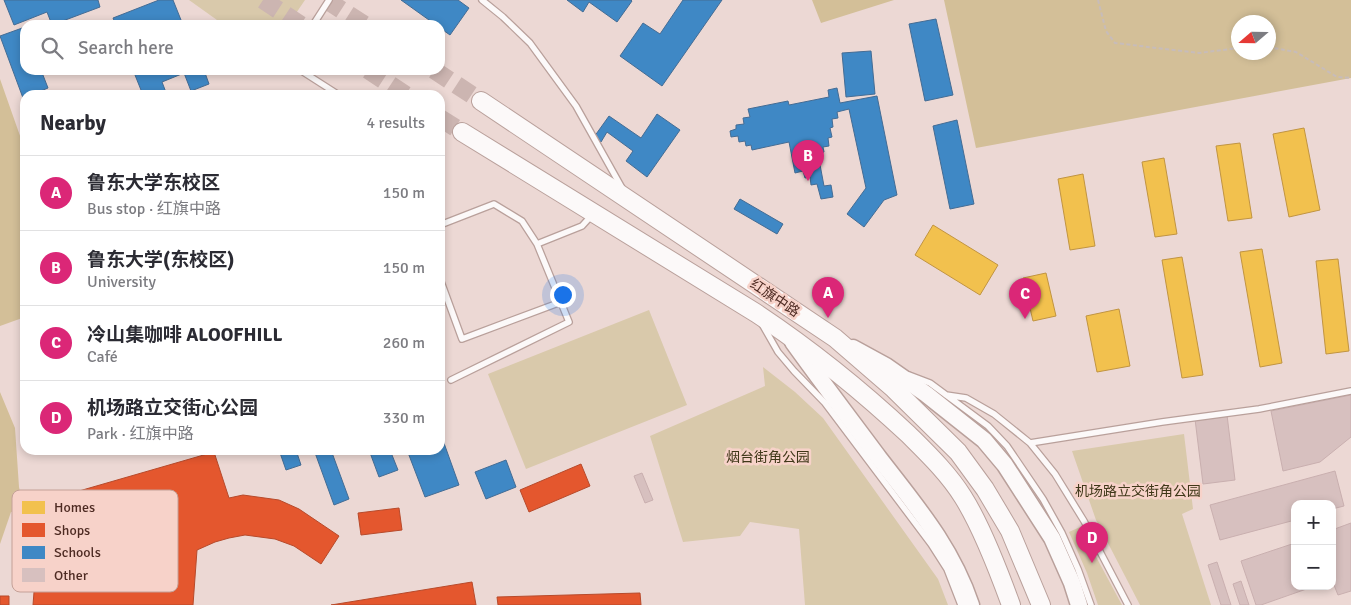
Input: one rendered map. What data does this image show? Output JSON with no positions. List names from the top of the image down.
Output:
{
  "streets": {
    "main road": ["红旗中路"]
  },
  "parks": ["烟台街角公园", "机场路立交街角公园"],
  "legend": [
    "Homes",
    "Shops",
    "Schools",
    "Other"
  ],
  "north": "left",
  "page": {
    "search": "Search here",
    "heading": ["Nearby", "4 results"],
    "pins": [
      "B",
      "A",
      "C",
      "D"
    ],
    "list": [
      {
        "mark": "A",
        "name": "鲁东大学东校区",
        "note": "Bus stop · 红旗中路",
        "value": "150 m"
      },
      {
        "mark": "B",
        "name": "鲁东大学(东校区)",
        "note": "University",
        "value": "150 m"
      },
      {
        "mark": "C",
        "name": "冷山集咖啡 ALOOFHILL",
        "note": "Café",
        "value": "260 m"
      },
      {
        "mark": "D",
        "name": "机场路立交街心公园",
        "note": "Park · 红旗中路",
        "value": "330 m"
      }
    ],
    "map_buttons": ["+", "−"]
  }
}
